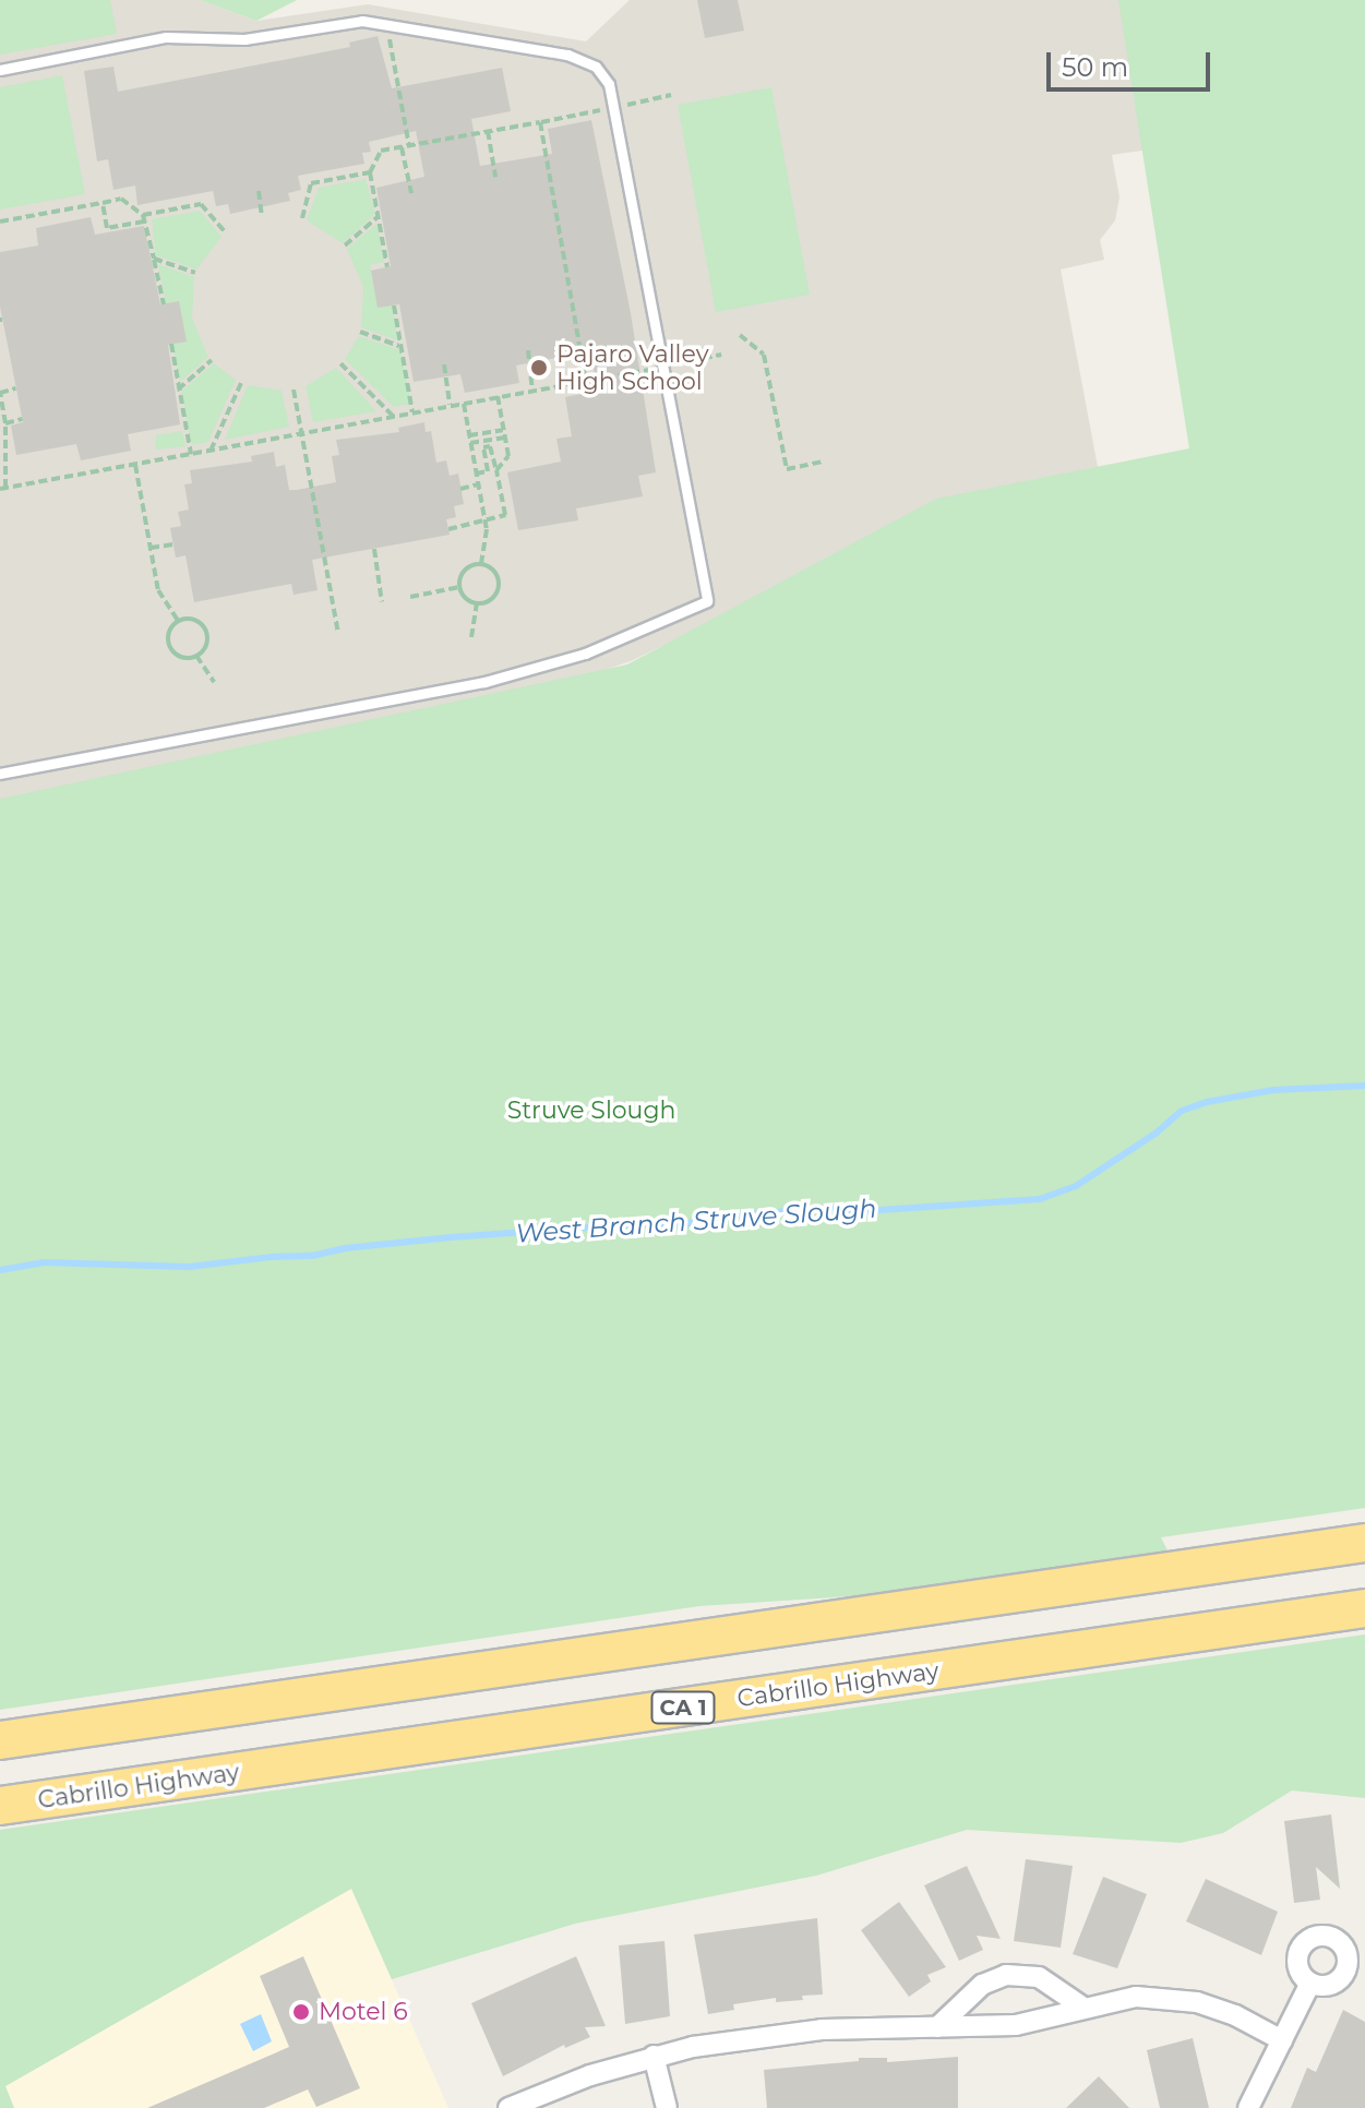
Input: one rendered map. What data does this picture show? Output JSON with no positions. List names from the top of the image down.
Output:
{
  "streets": {
    "highway": ["Cabrillo Highway", "CA 1"]
  },
  "water": ["West Branch Struve Slough"],
  "parks": ["Struve Slough"],
  "places": ["Pajaro Valley High School", "Motel 6"],
  "scale_bar": "50 m"
}
